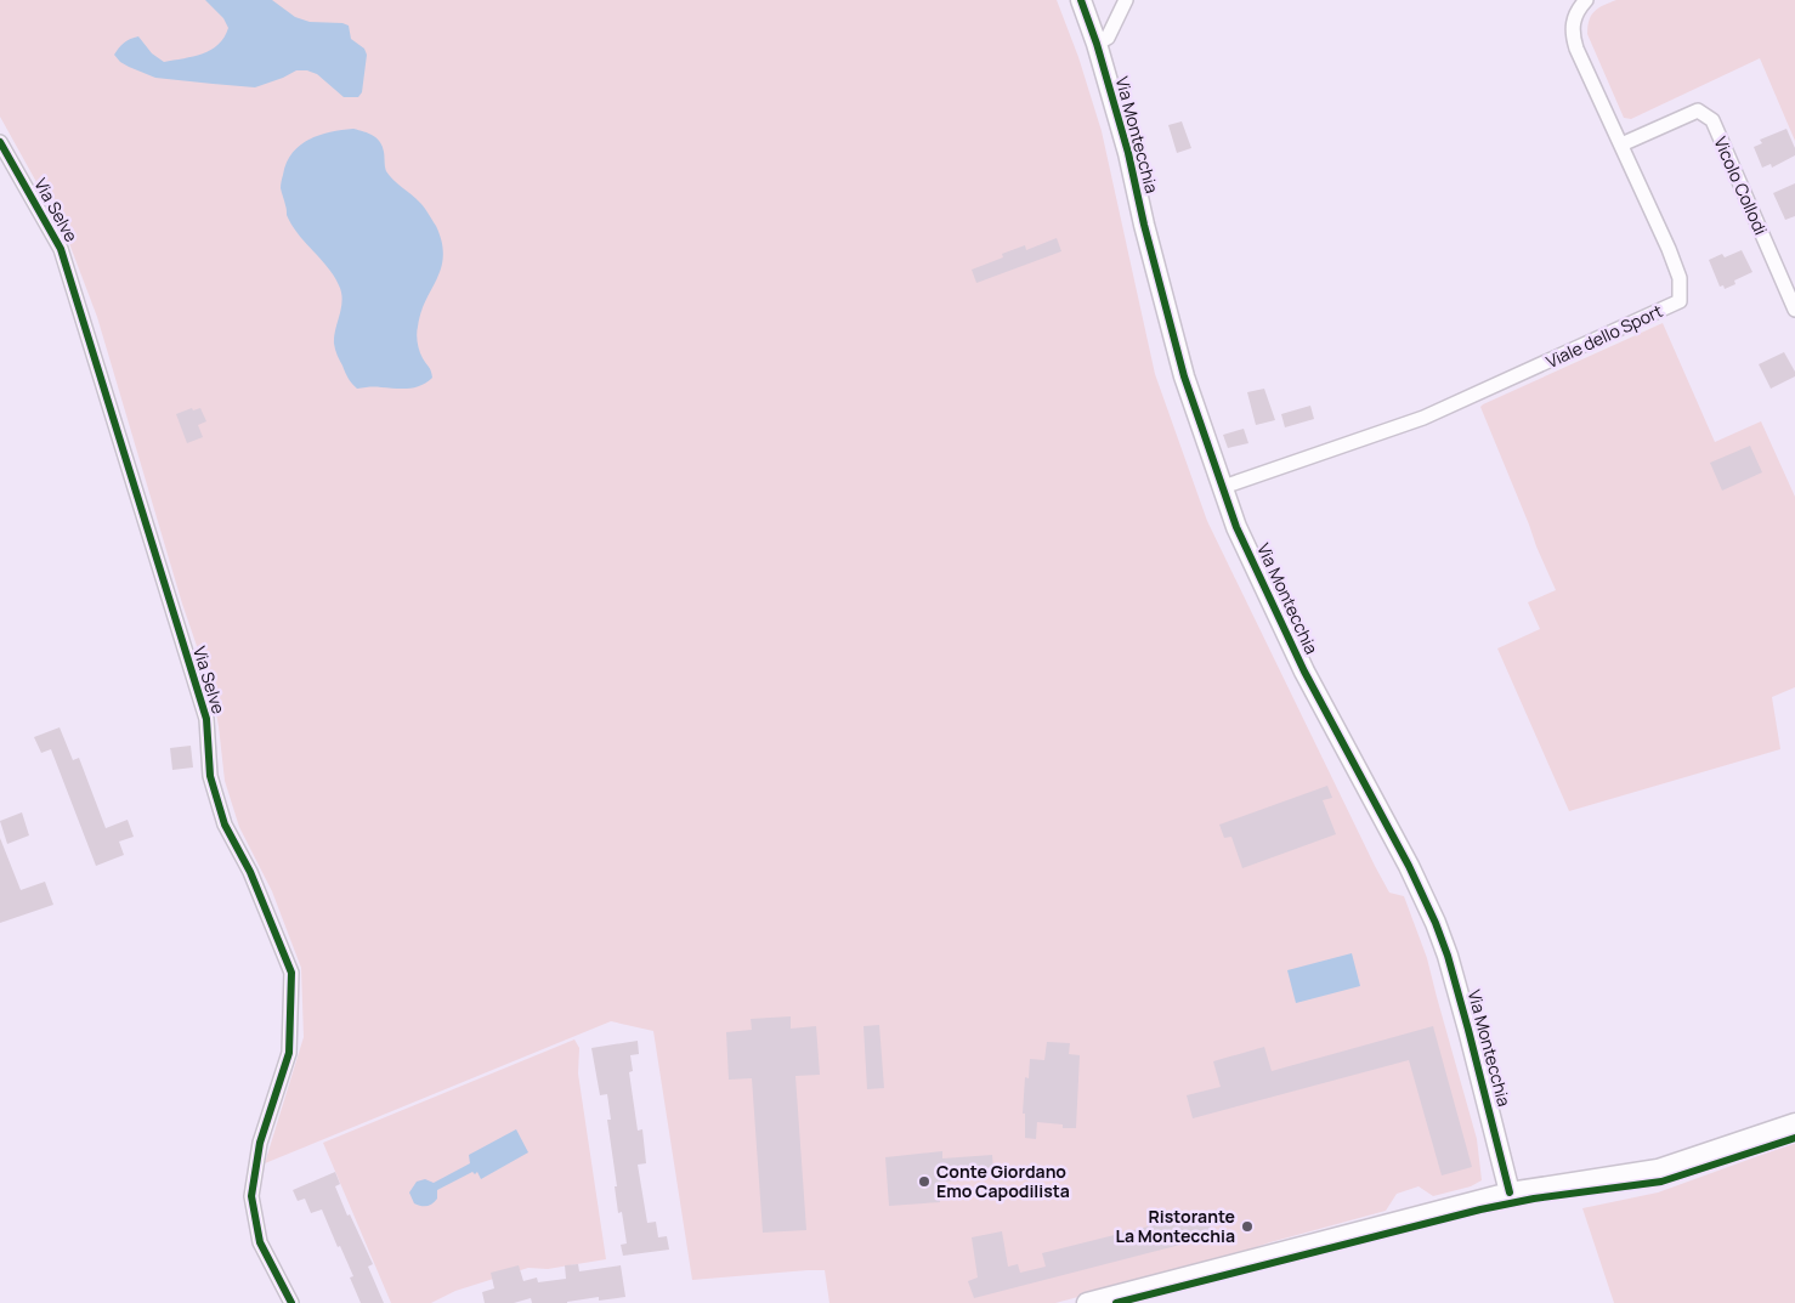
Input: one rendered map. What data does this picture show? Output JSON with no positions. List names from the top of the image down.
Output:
{
  "streets": {
    "street": [
      "Via Montecchia",
      "Vicolo Collodi",
      "Via Selve",
      "Viale dello Sport"
    ]
  },
  "crossings": [
    ["Via Montecchia", "Viale dello Sport"],
    ["Vicolo Collodi", "Viale dello Sport"]
  ],
  "places": ["Conte Giordano Emo Capodilista", "Ristorante La Montecchia"]
}
